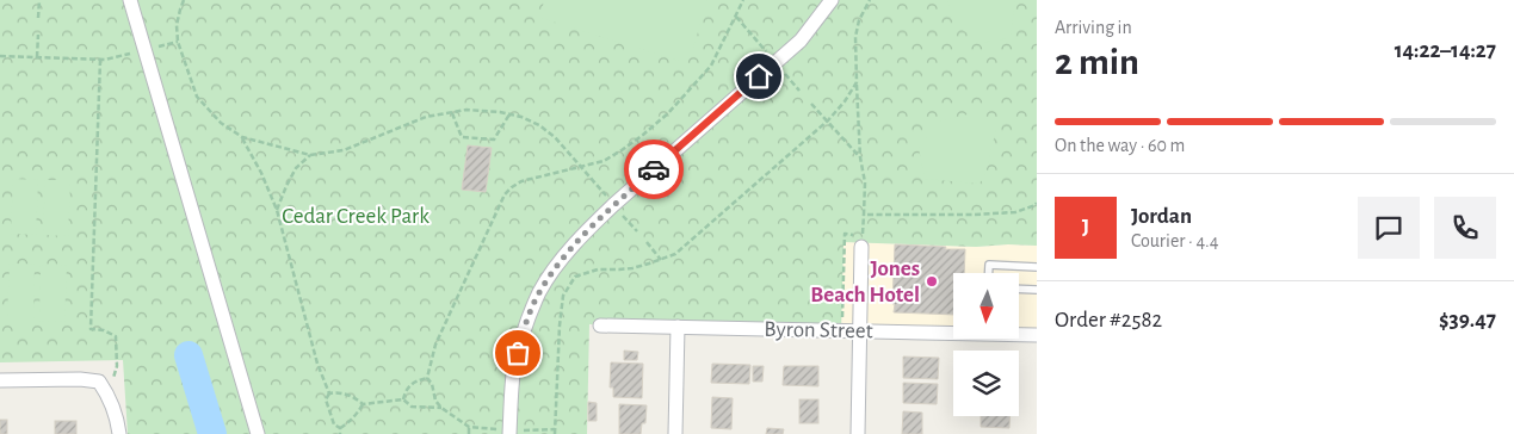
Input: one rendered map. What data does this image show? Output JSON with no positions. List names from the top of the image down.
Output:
{
  "streets": {
    "street": ["Byron Street"]
  },
  "parks": ["Cedar Creek Park"],
  "places": ["Jones Beach Hotel"],
  "north": "bottom",
  "page": {
    "heading": ["2 min", "Arriving in", "14:22–14:27"],
    "panel": [
      "Jordan",
      "Courier · 4.4",
      "Order #2582",
      "$39.47"
    ],
    "bar": "On the way · 60 m",
    "round": "J"
  }
}
